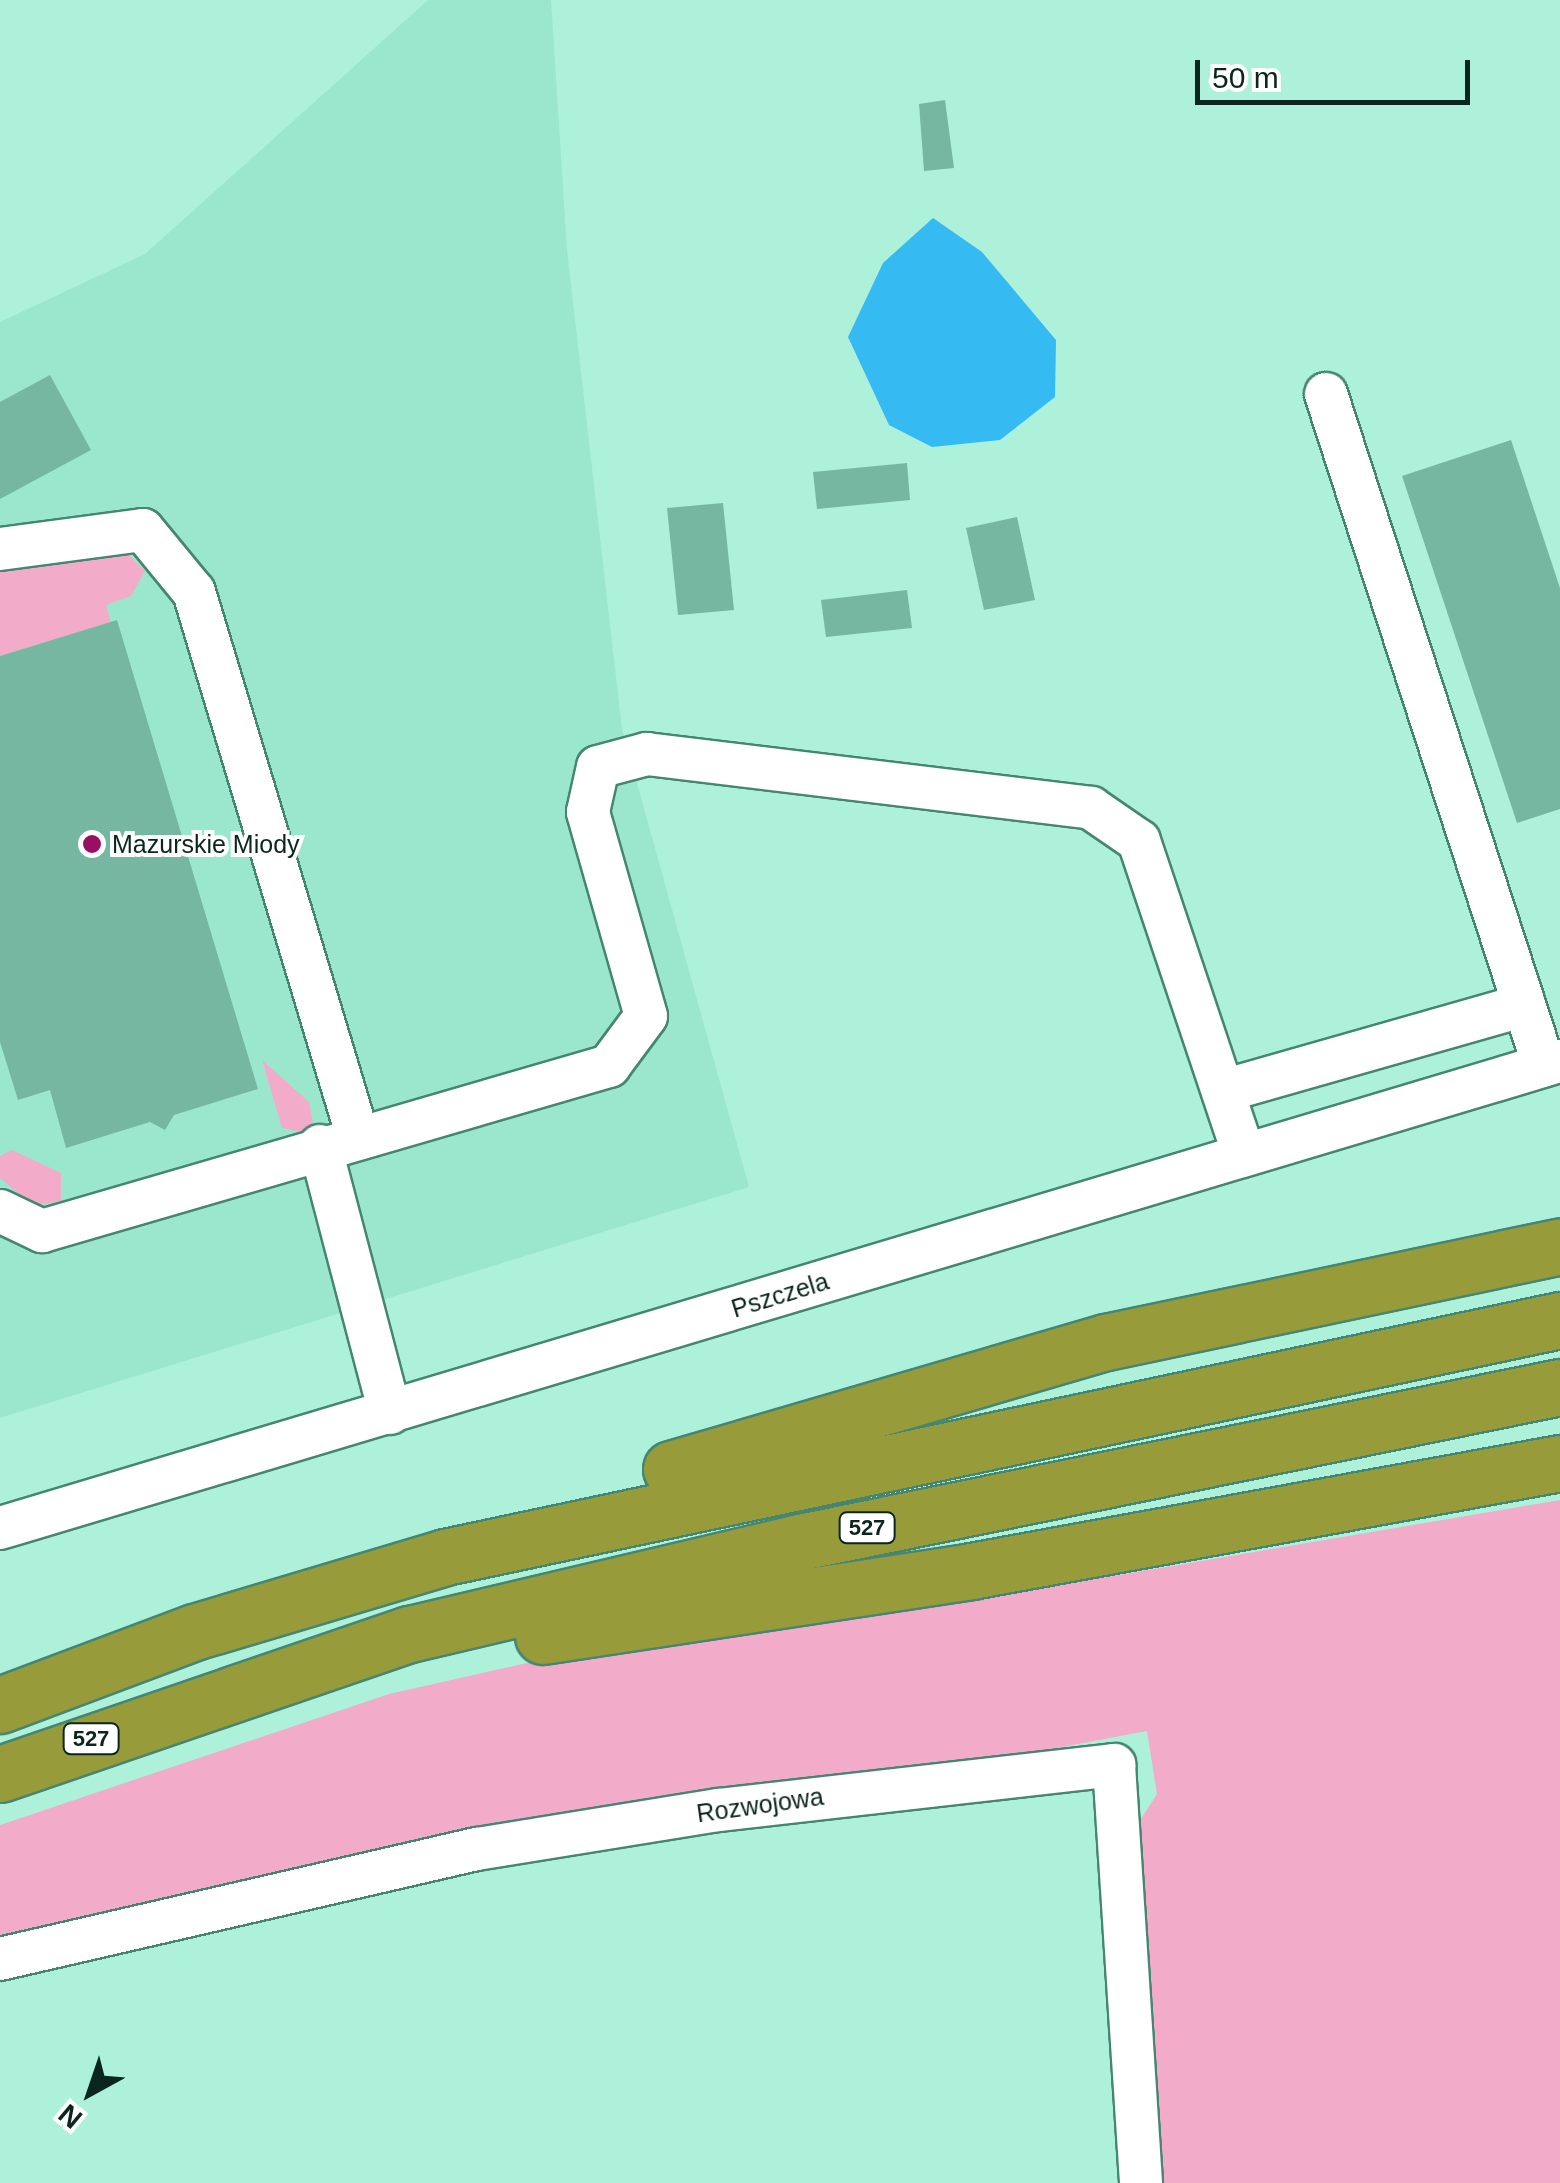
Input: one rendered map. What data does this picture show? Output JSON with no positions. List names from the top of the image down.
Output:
{
  "streets": {
    "highway": ["527"],
    "street": ["Pszczela", "Rozwojowa"]
  },
  "places": ["Mazurskie Miody"],
  "scale_bar": "50 m",
  "north": "bottom left"
}
